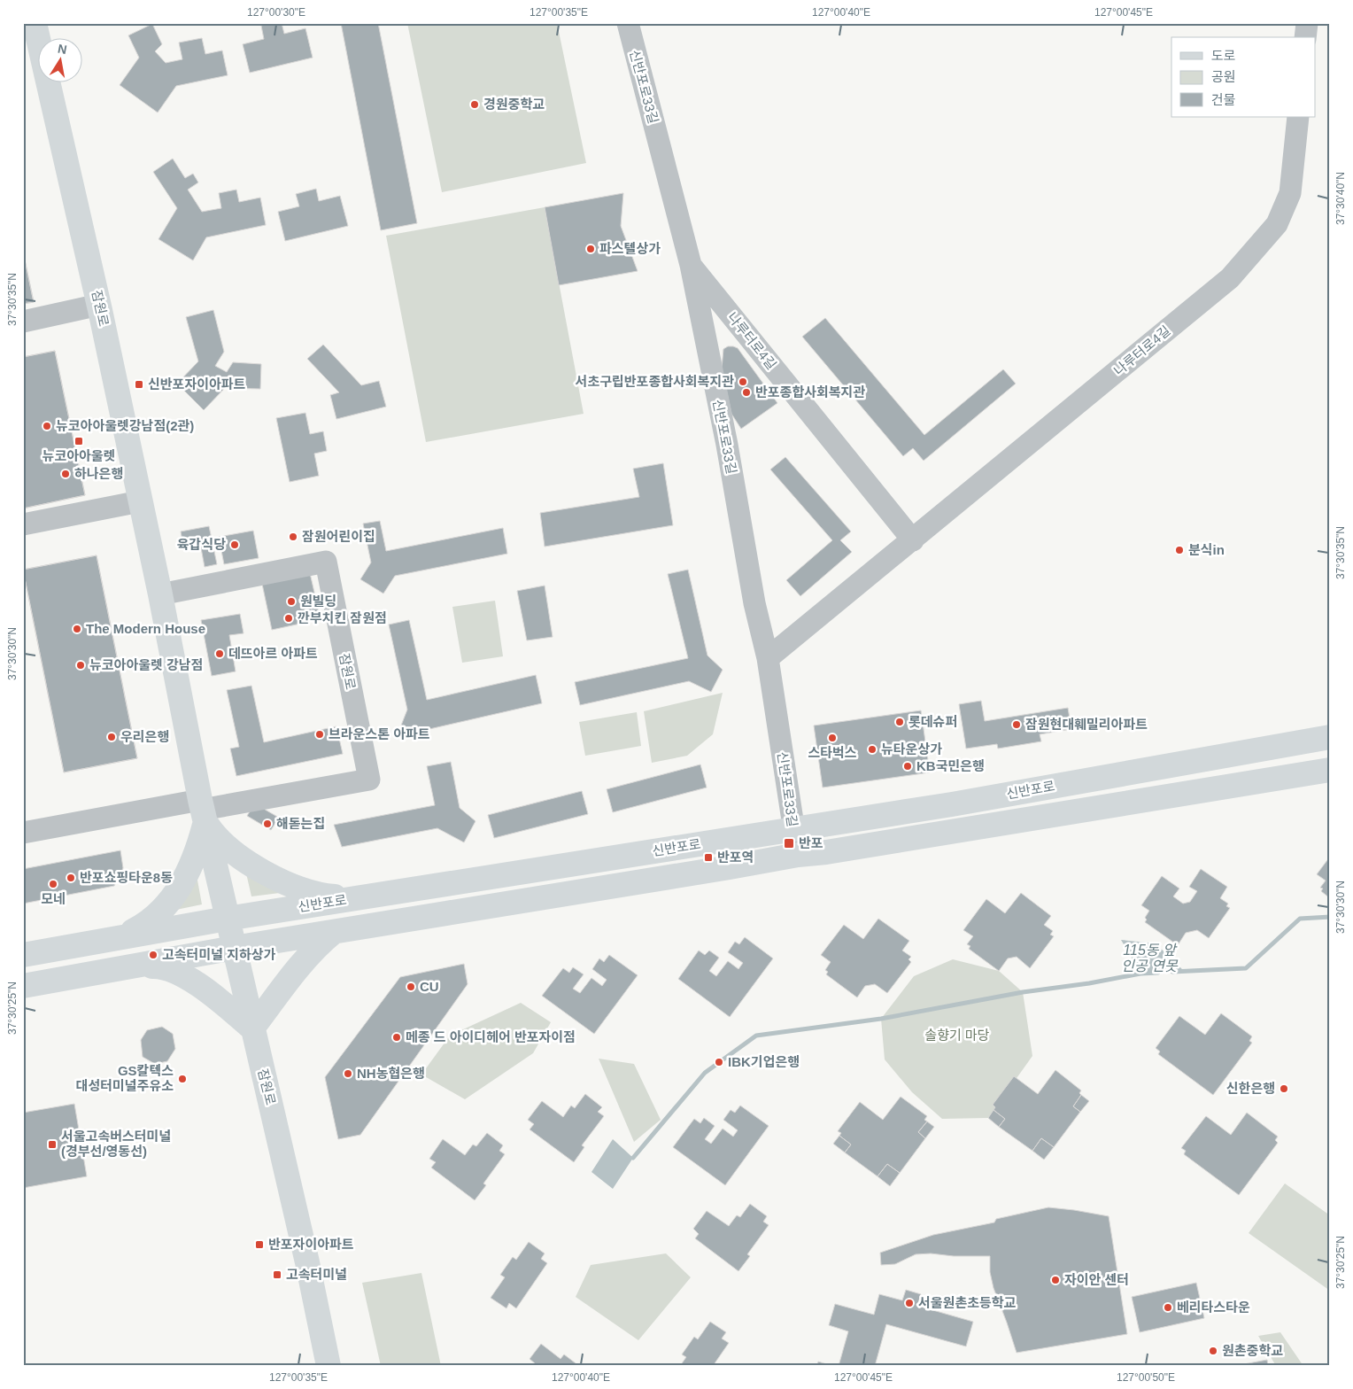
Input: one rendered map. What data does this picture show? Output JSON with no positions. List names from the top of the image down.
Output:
{
  "streets": {
    "main road": ["잠원로", "신반포로"],
    "street": ["신반포로33길", "나루터로4길"]
  },
  "crossings": [
    ["신반포로33길", "나루터로4길"],
    ["신반포로33길", "신반포로"],
    ["잠원로", "신반포로"]
  ],
  "water": ["115동 앞 인공 연못"],
  "parks": ["솔향기 마당"],
  "places": {
    "other": [
      "경원중학교",
      "파스텔상가",
      "서초구립반포종합사회복지관",
      "반포종합사회복지관",
      "뉴코아아울렛강남점(2관)",
      "하나은행",
      "잠원어린이집",
      "육갑식당",
      "분식in",
      "원빌딩",
      "깐부치킨 잠원점",
      "The Modern House",
      "데뜨아르 아파트",
      "뉴코아아울렛 강남점",
      "롯데슈퍼",
      "잠원현대훼밀리아파트",
      "브라운스톤 아파트",
      "우리은행",
      "스타벅스",
      "뉴타운상가",
      "KB국민은행",
      "해돋는집",
      "반포쇼핑타운8동",
      "모네",
      "고속터미널 지하상가",
      "CU",
      "메종 드 아이디헤어 반포자이점",
      "IBK기업은행",
      "NH농협은행",
      "GS칼텍스 대성터미널주유소",
      "신한은행",
      "자이안 센터",
      "서울원촌초등학교",
      "베리타스타운",
      "원촌중학교"
    ],
    "transit": [
      "신반포자이아파트",
      "뉴코아아울렛",
      "반포",
      "반포역",
      "서울고속버스터미널 (경부선/영동선)",
      "반포자이아파트",
      "고속터미널"
    ]
  },
  "legend": ["도로", "공원", "건물"],
  "north": "top",
  "coordinates": [
    "127°00'30\"E",
    "127°00'35\"E",
    "127°00'40\"E",
    "127°00'45\"E",
    "37°30'40\"N",
    "37°30'35\"N",
    "37°30'30\"N",
    "37°30'25\"N",
    "127°00'50\"E"
  ]
}
